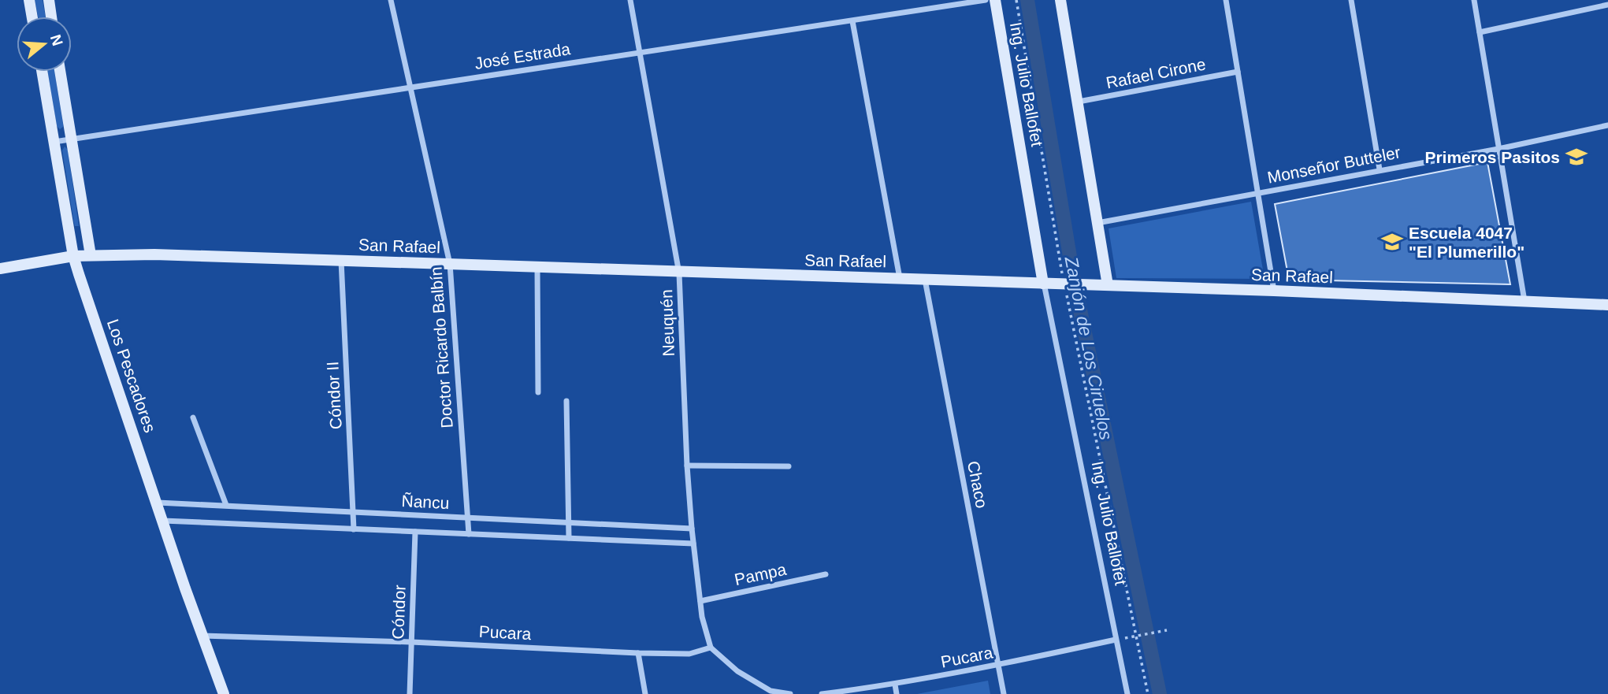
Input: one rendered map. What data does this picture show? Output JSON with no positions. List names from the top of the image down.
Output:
{
  "streets": {
    "street": [
      "José Estrada",
      "Rafael Cirone",
      "Ing. Julio Ballofet",
      "Monseñor Butteler",
      "San Rafael",
      "Neuquén",
      "Doctor Ricardo Balbín",
      "Los Pescadores",
      "Cóndor II",
      "Chaco",
      "Ñancu",
      "Pampa",
      "Cóndor",
      "Pucara"
    ]
  },
  "crossings": [
    ["José Estrada", "Neuquén"],
    ["José Estrada", "Doctor Ricardo Balbín"],
    ["José Estrada", "Los Pescadores"],
    ["Ing. Julio Ballofet", "San Rafael"],
    ["Ing. Julio Ballofet", "Pucara"],
    ["San Rafael", "Neuquén"],
    ["San Rafael", "Doctor Ricardo Balbín"],
    ["San Rafael", "Los Pescadores"],
    ["San Rafael", "Cóndor II"],
    ["San Rafael", "Chaco"],
    ["Neuquén", "Ñancu"],
    ["Neuquén", "Pampa"],
    ["Neuquén", "Pucara"],
    ["Doctor Ricardo Balbín", "Ñancu"],
    ["Los Pescadores", "Ñancu"],
    ["Los Pescadores", "Pucara"],
    ["Cóndor II", "Ñancu"],
    ["Chaco", "Pucara"],
    ["Ñancu", "Cóndor"],
    ["Cóndor", "Pucara"]
  ],
  "water": ["Zanjón de Los Ciruelos"],
  "places": {
    "school or university": ["Primeros Pasitos", "Escuela 4047 \"El Plumerillo\""]
  },
  "north": "right"
}
